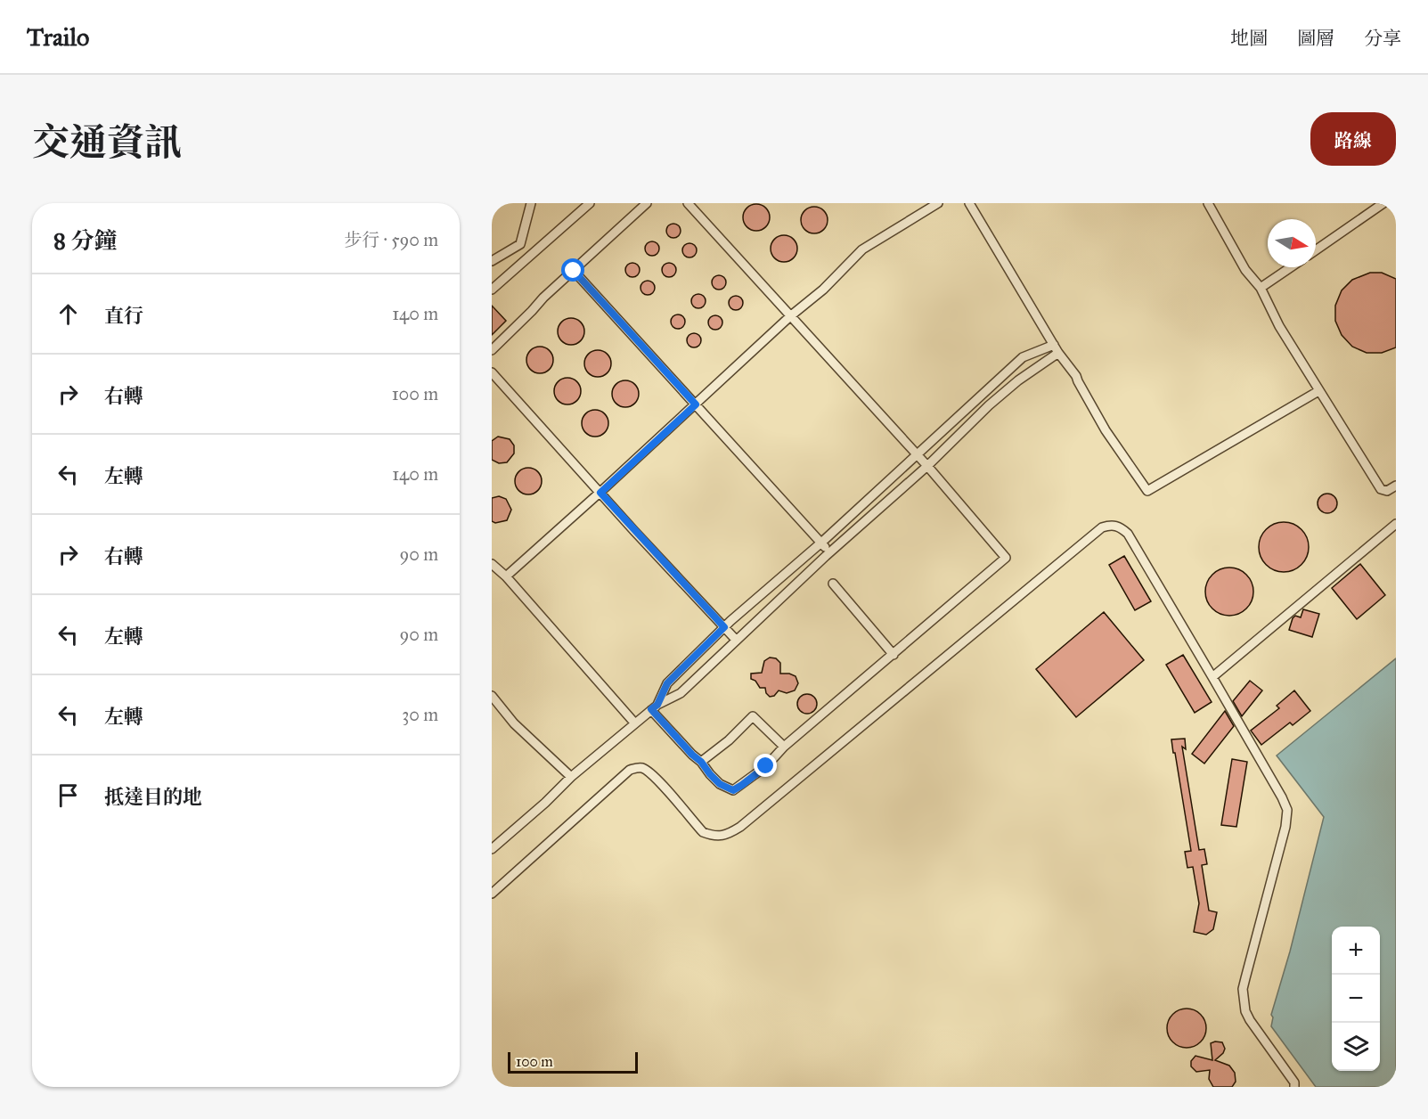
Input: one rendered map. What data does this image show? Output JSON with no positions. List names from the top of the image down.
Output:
{
  "scale_bar": "100 m",
  "north": "right",
  "page": {
    "header": "Trailo",
    "nav": ["地圖", "圖層", "分享"],
    "title": "交通資訊",
    "buttons": "路線",
    "heading": ["8 分鐘", "步行 · 590 m"],
    "list": [
      ["直行", "140 m"],
      ["右轉", "100 m"],
      ["左轉", "140 m"],
      ["右轉", "90 m"],
      ["左轉", "90 m"],
      ["左轉", "30 m"],
      "抵達目的地"
    ],
    "map_buttons": ["+", "−"],
    "scale": "100 m"
  }
}
